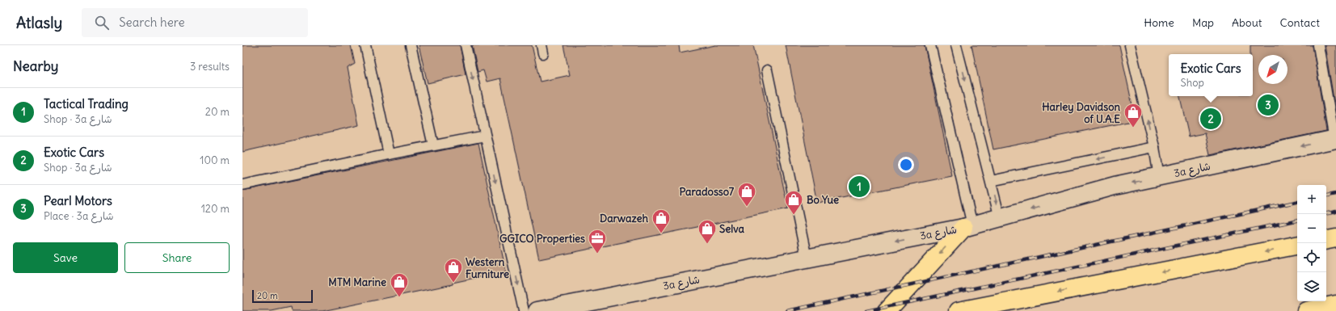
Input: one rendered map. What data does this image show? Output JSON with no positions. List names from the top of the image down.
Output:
{
  "streets": {
    "street": ["3a شارع"]
  },
  "one_way": ["3a شارع"],
  "places": {
    "shop": [
      "Harley Davidson of U.A.E",
      "Paradosso7",
      "Bo Yue",
      "Darwazeh",
      "Selva",
      "Western Furniture",
      "MTM Marine"
    ],
    "office": ["GGICO Properties"]
  },
  "scale_bar": "20 m",
  "north": "bottom left",
  "page": {
    "header": "Atlasly",
    "search": "Search here",
    "nav": [
      "Home",
      "Map",
      "About",
      "Contact"
    ],
    "heading": ["Nearby", "3 results"],
    "popup": ["Exotic Cars", "Shop"],
    "list": [
      {
        "mark": "1",
        "name": "Tactical Trading",
        "note": "Shop · 3a شارع",
        "value": "20 m"
      },
      {
        "mark": "2",
        "name": "Exotic Cars",
        "note": "Shop · 3a شارع",
        "value": "100 m"
      },
      {
        "mark": "3",
        "name": "Pearl Motors",
        "note": "Place · 3a شارع",
        "value": "120 m"
      }
    ],
    "pins": ["3", "2", "1"],
    "map_buttons": ["+", "−"],
    "buttons": ["Save", "Share"],
    "scale": "20 m"
  }
}
